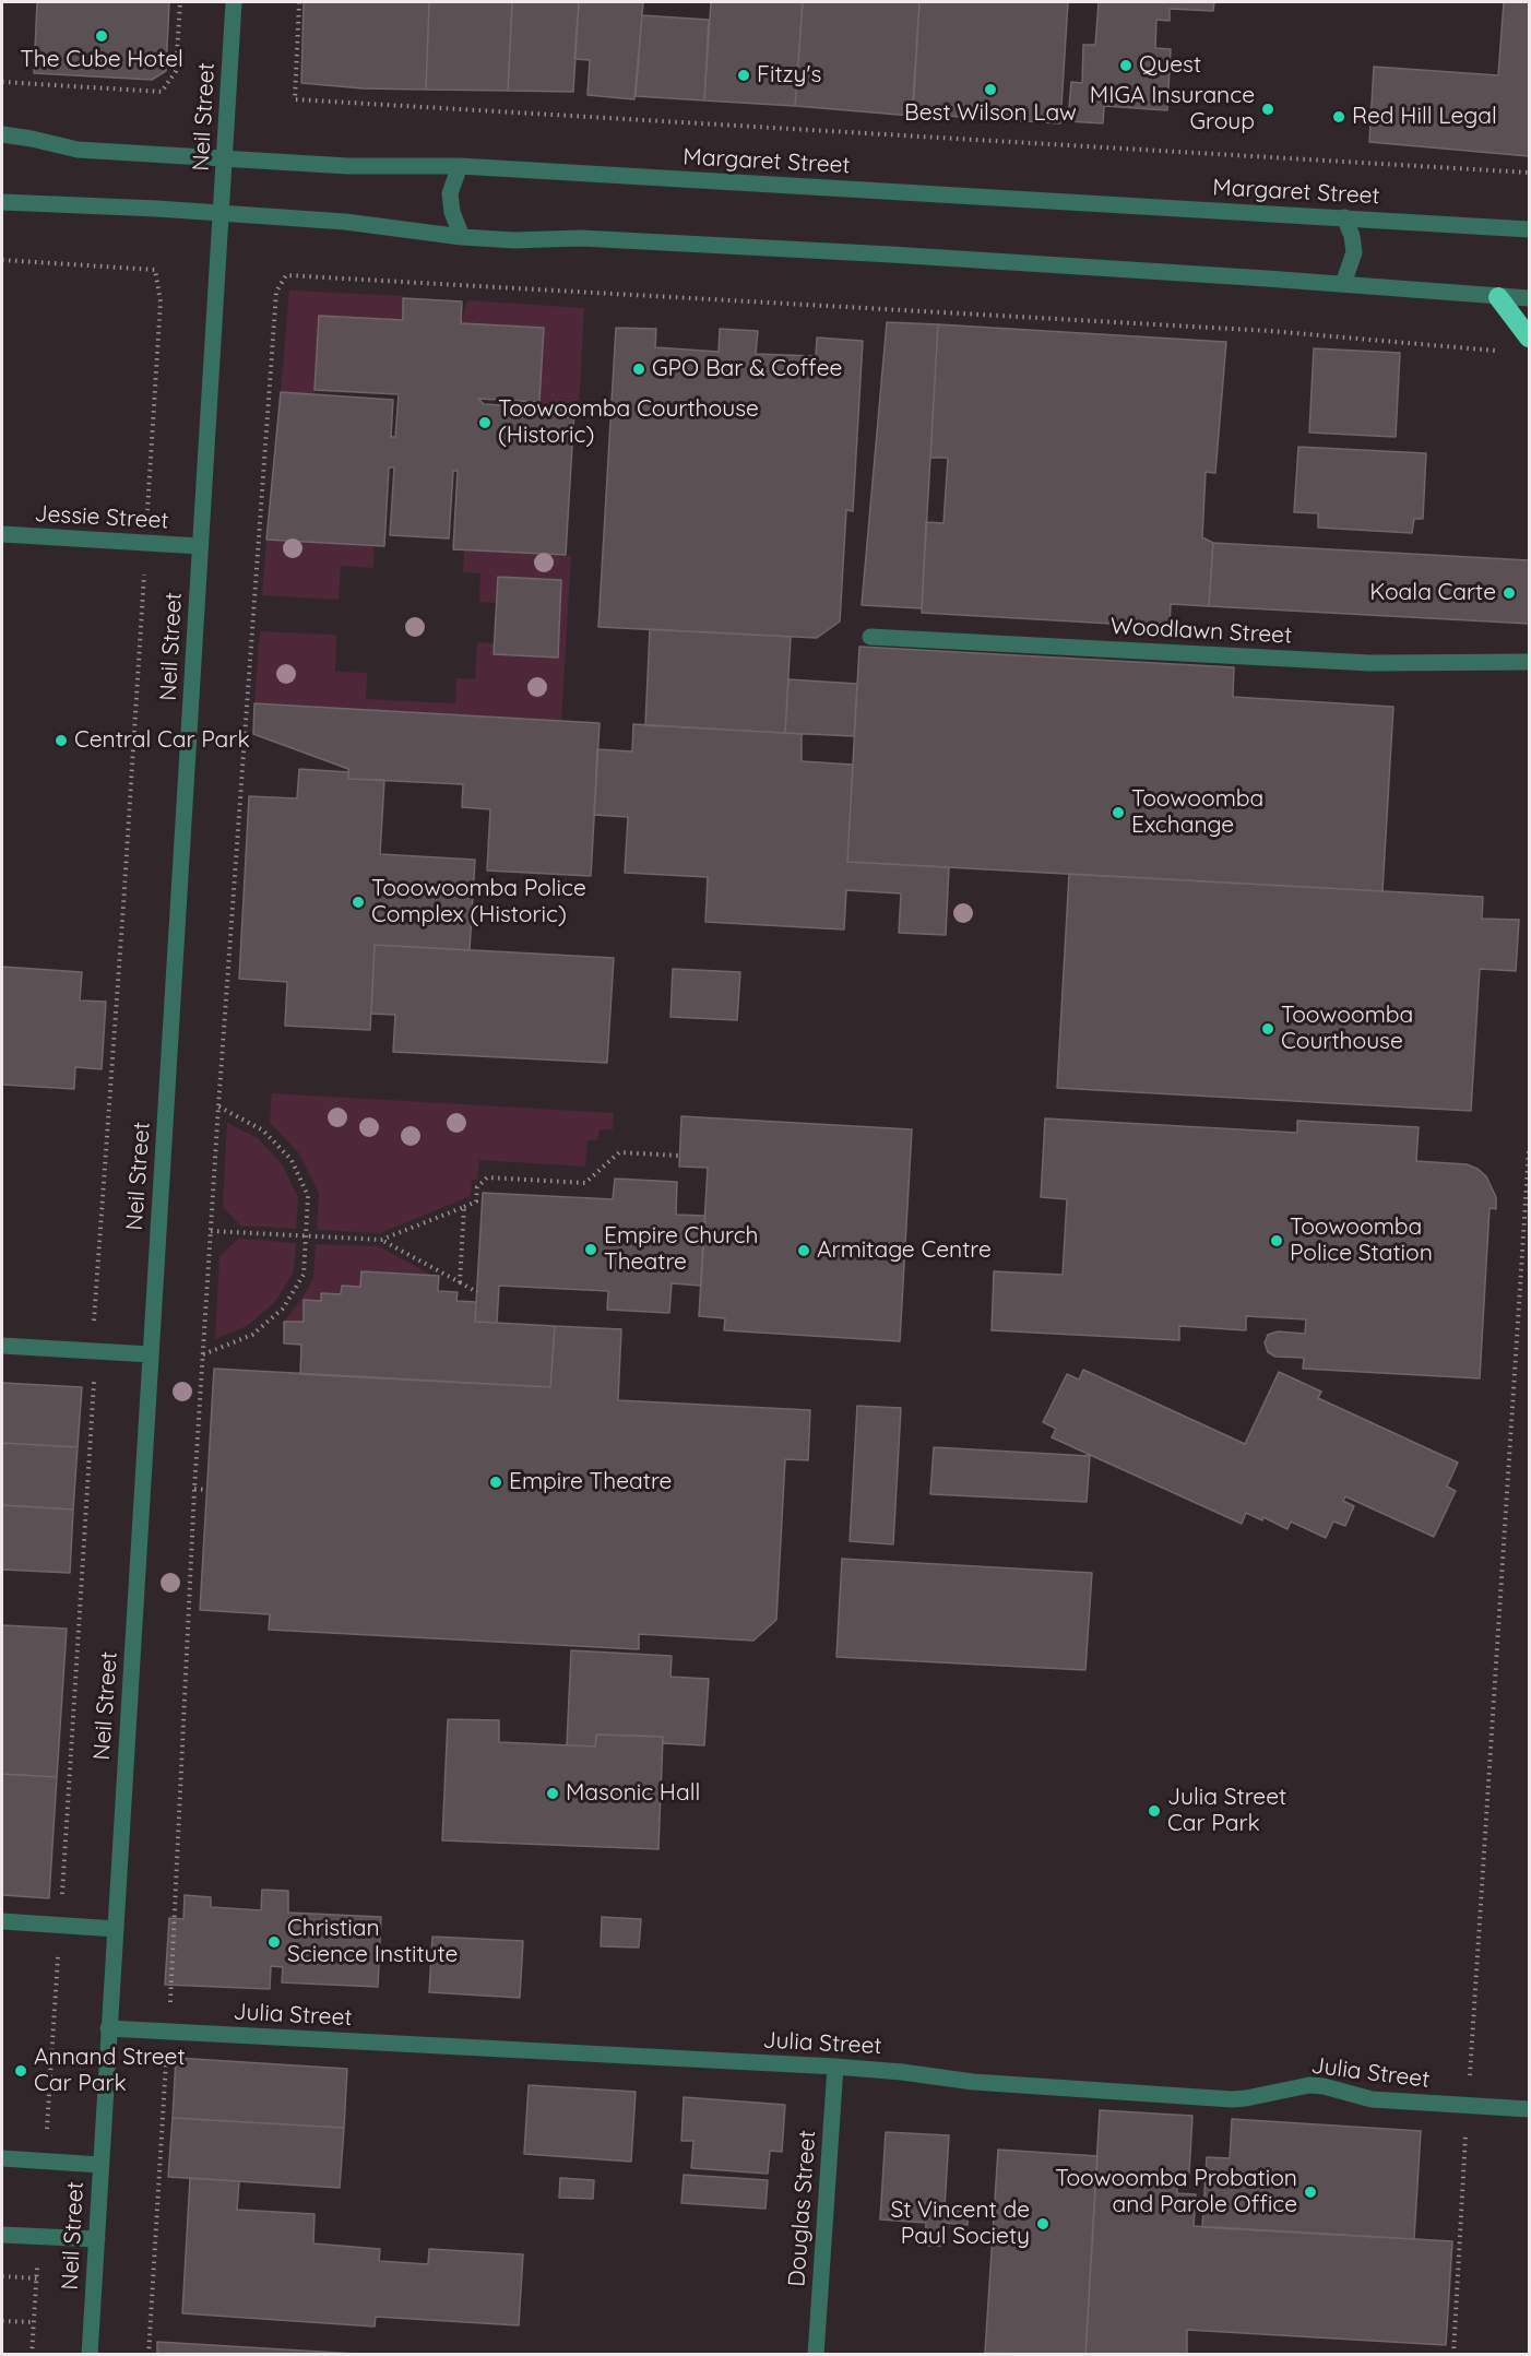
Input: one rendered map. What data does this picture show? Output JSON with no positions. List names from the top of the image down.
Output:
{
  "streets": {
    "street": [
      "Neil Street",
      "Margaret Street",
      "Jessie Street",
      "Woodlawn Street",
      "Julia Street",
      "Douglas Street"
    ]
  },
  "crossings": [
    ["Neil Street", "Margaret Street"],
    ["Neil Street", "Jessie Street"],
    ["Neil Street", "Julia Street"],
    ["Julia Street", "Douglas Street"]
  ],
  "places": [
    "The Cube Hotel",
    "Quest",
    "Fitzy's",
    "Best Wilson Law",
    "MIGA Insurance Group",
    "Red Hill Legal",
    "GPO Bar & Coffee",
    "Toowoomba Courthouse (Historic)",
    "Koala Carte",
    "Central Car Park",
    "Toowoomba Exchange",
    "Tooowoomba Police Complex (Historic)",
    "Toowoomba Courthouse",
    "Toowoomba Police Station",
    "Empire Church Theatre",
    "Armitage Centre",
    "Empire Theatre",
    "Masonic Hall",
    "Julia Street Car Park",
    "Christian Science Institute",
    "Annand Street Car Park",
    "Toowoomba Probation and Parole Office",
    "St Vincent de Paul Society"
  ]
}
